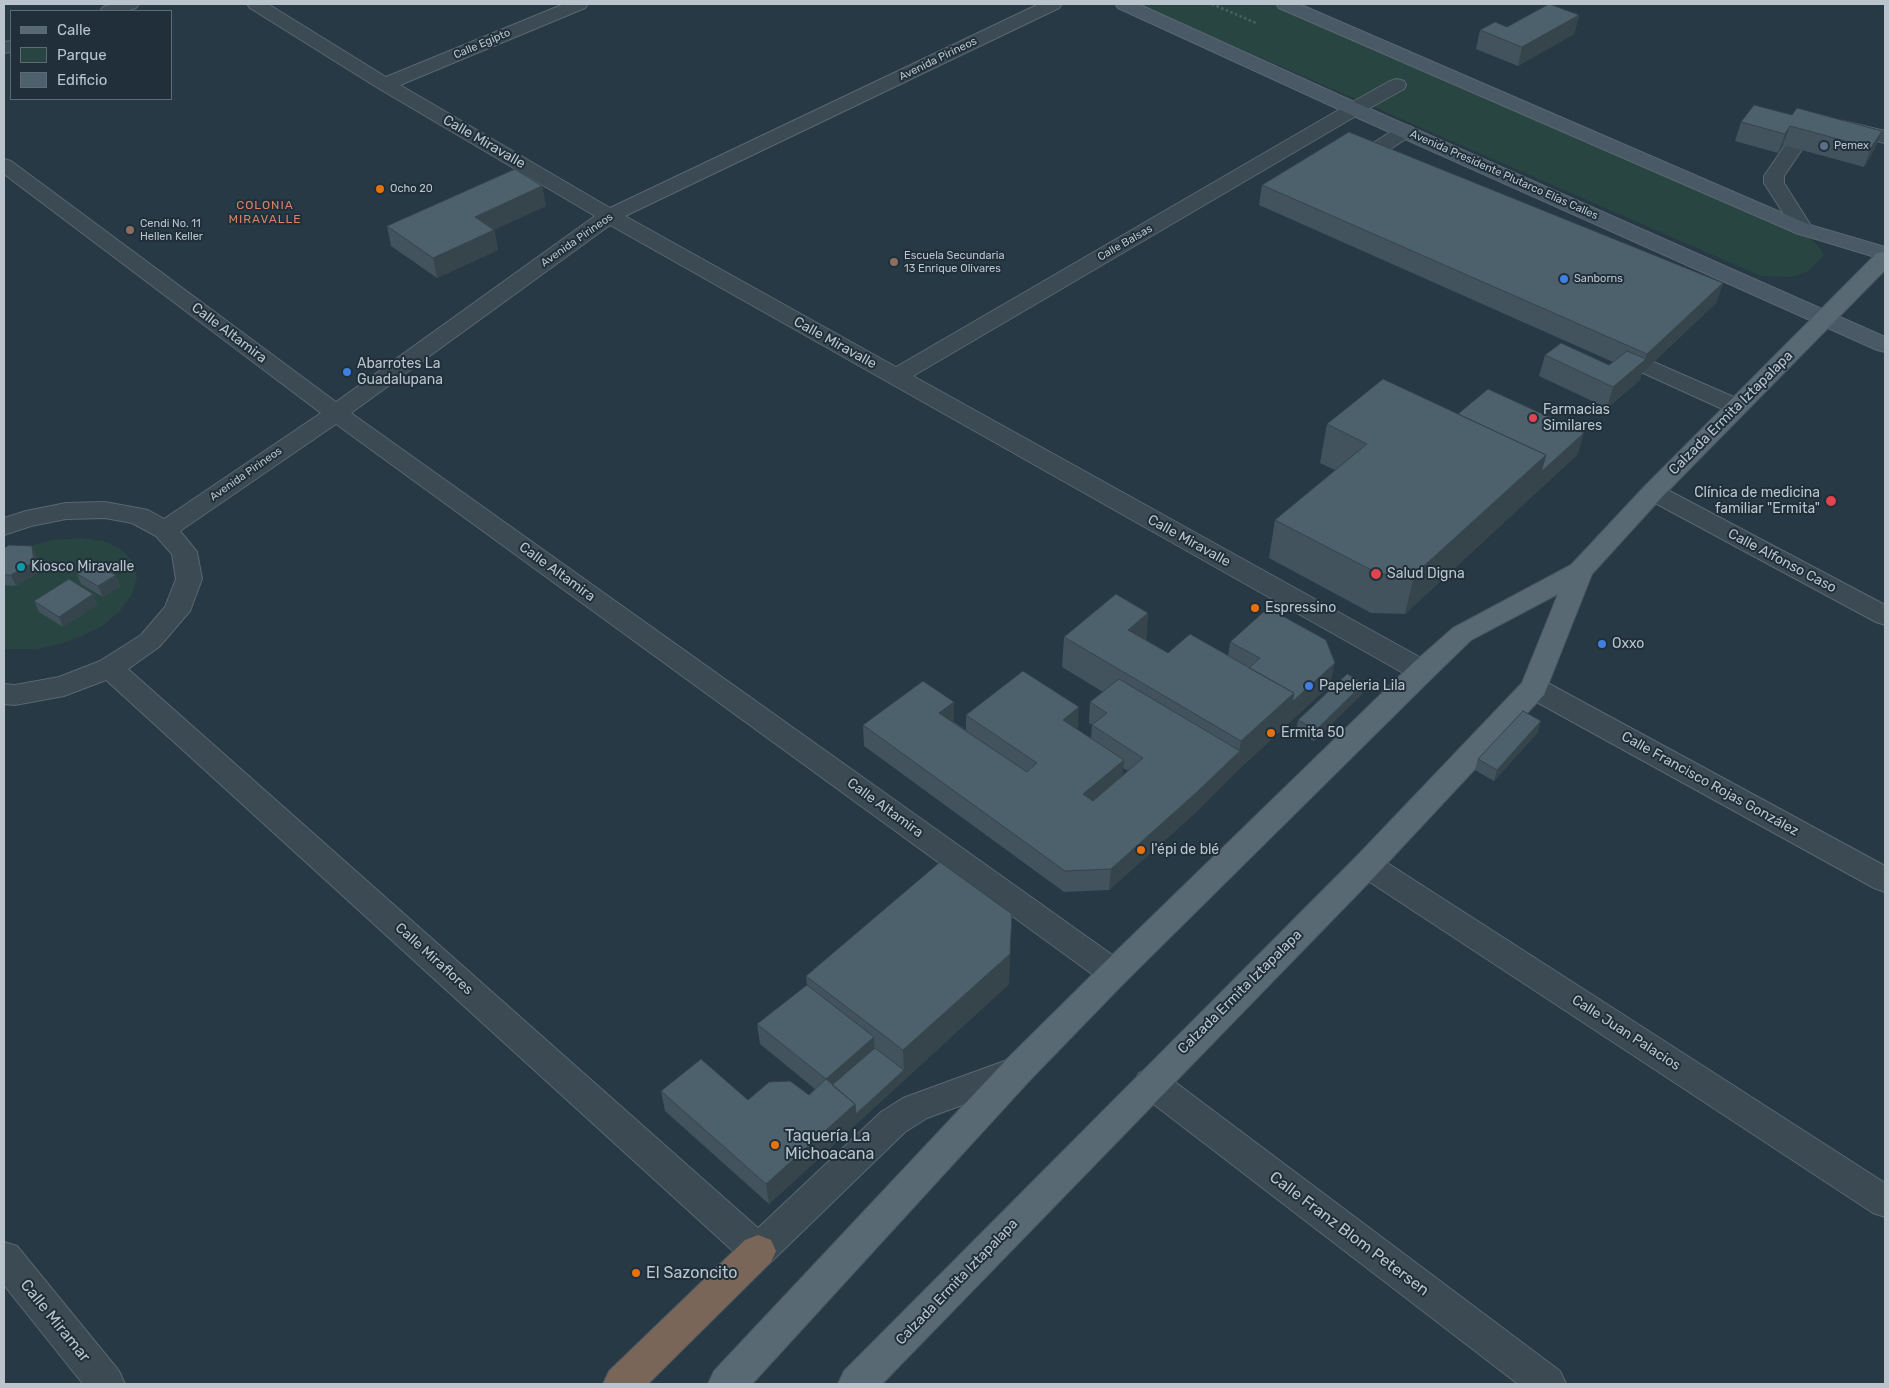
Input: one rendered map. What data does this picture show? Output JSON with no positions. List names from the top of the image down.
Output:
{
  "streets": {
    "main road": ["Avenida Presidente Plutarco Elías Calles", "Calzada Ermita Iztapalapa"],
    "street": [
      "Calle Egipto",
      "Avenida Pirineos",
      "Calle Miravalle",
      "Calle Balsas",
      "Calle Altamira",
      "Calle Alfonso Caso",
      "Calle Francisco Rojas González",
      "Calle Miraflores",
      "Calle Juan Palacios",
      "Calle Franz Blom Petersen",
      "Calle Miramar"
    ]
  },
  "crossings": [
    ["Calle Egipto", "Calle Miravalle"],
    ["Avenida Pirineos", "Calle Miravalle"],
    ["Avenida Pirineos", "Calle Altamira"],
    ["Calle Miravalle", "Calle Balsas"],
    ["Calle Miravalle", "Calzada Ermita Iztapalapa"],
    ["Avenida Presidente Plutarco Elías Calles", "Calle Balsas"],
    ["Avenida Presidente Plutarco Elías Calles", "Calzada Ermita Iztapalapa"],
    ["Calle Altamira", "Calzada Ermita Iztapalapa"],
    ["Calzada Ermita Iztapalapa", "Calle Alfonso Caso"],
    ["Calzada Ermita Iztapalapa", "Calle Francisco Rojas González"],
    ["Calzada Ermita Iztapalapa", "Calle Miraflores"],
    ["Calzada Ermita Iztapalapa", "Calle Juan Palacios"],
    ["Calzada Ermita Iztapalapa", "Calle Franz Blom Petersen"]
  ],
  "districts": ["COLONIA MIRAVALLE"],
  "places": [
    "Pemex",
    "Ocho 20",
    "Cendi No. 11 Hellen Keller",
    "Escuela Secundaria 13 Enrique Olivares",
    "Sanborns",
    "Abarrotes La Guadalupana",
    "Farmacias Similares",
    "Clínica de medicina familiar \"Ermita\"",
    "Kiosco Miravalle",
    "Salud Digna",
    "Espressino",
    "Oxxo",
    "Papeleria Lila",
    "Ermita 50",
    "l'épi de blé",
    "Taquería La Michoacana",
    "El Sazoncito"
  ],
  "legend": ["Calle", "Parque", "Edificio"]
}
